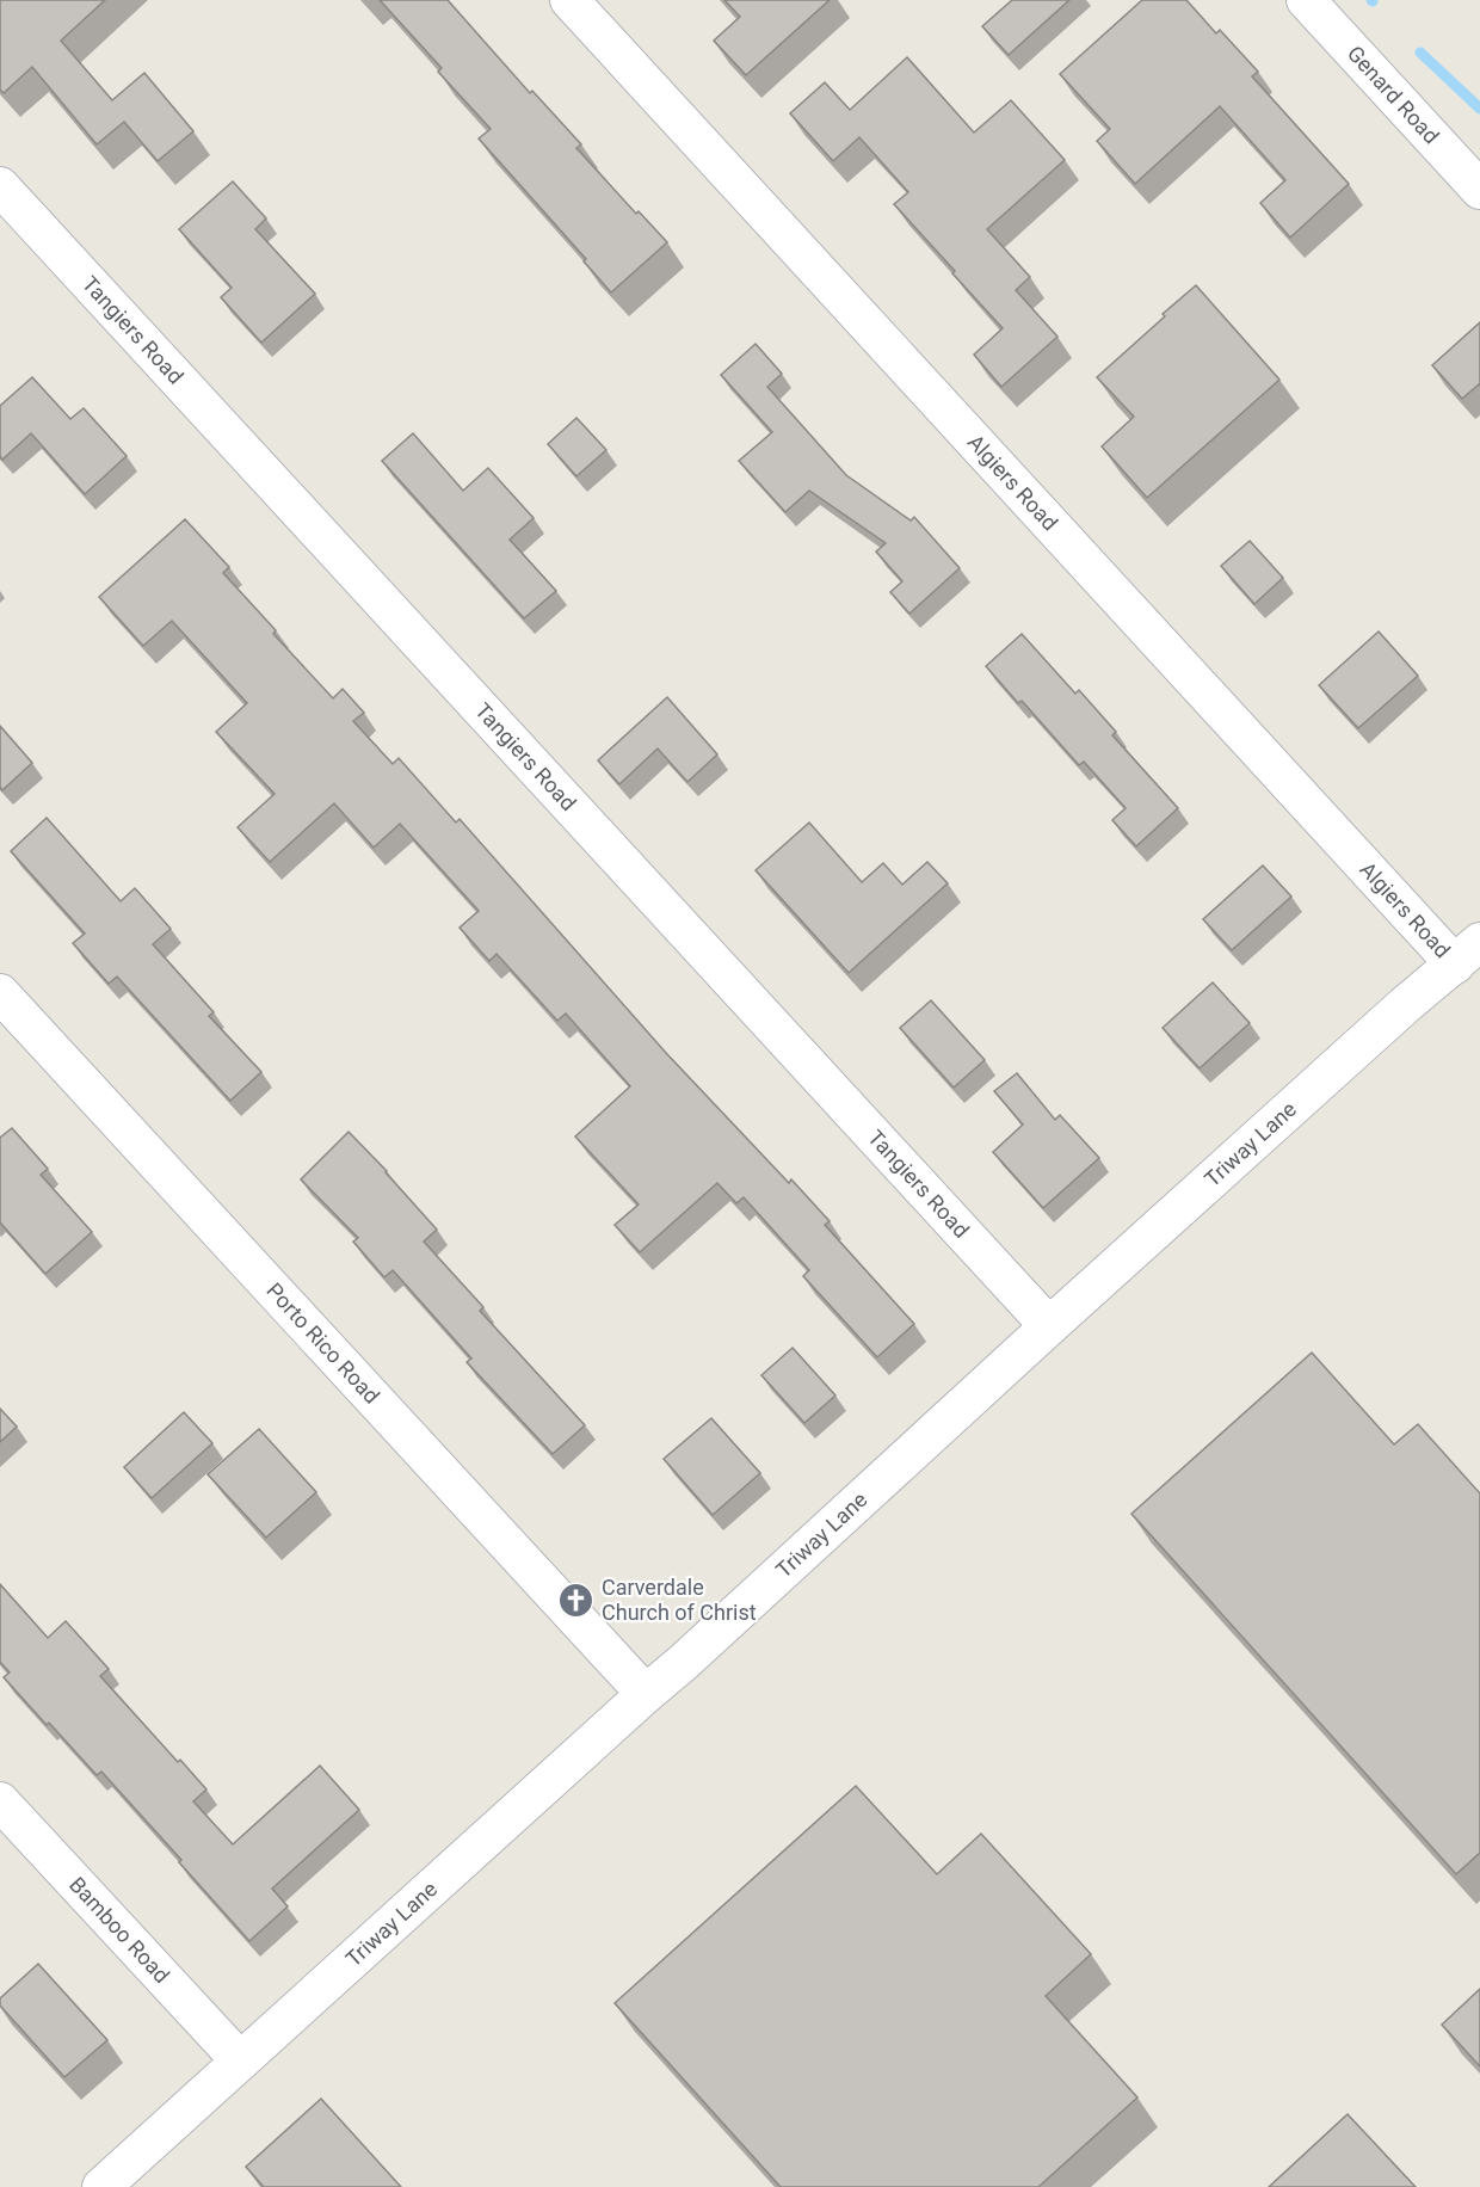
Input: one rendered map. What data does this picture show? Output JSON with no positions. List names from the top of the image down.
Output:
{
  "streets": {
    "street": [
      "Genard Road",
      "Tangiers Road",
      "Algiers Road",
      "Triway Lane",
      "Porto Rico Road",
      "Bamboo Road"
    ]
  },
  "crossings": [
    ["Tangiers Road", "Triway Lane"],
    ["Algiers Road", "Triway Lane"],
    ["Triway Lane", "Porto Rico Road"],
    ["Triway Lane", "Bamboo Road"]
  ],
  "places": {
    "church": ["Carverdale Church of Christ"]
  }
}
